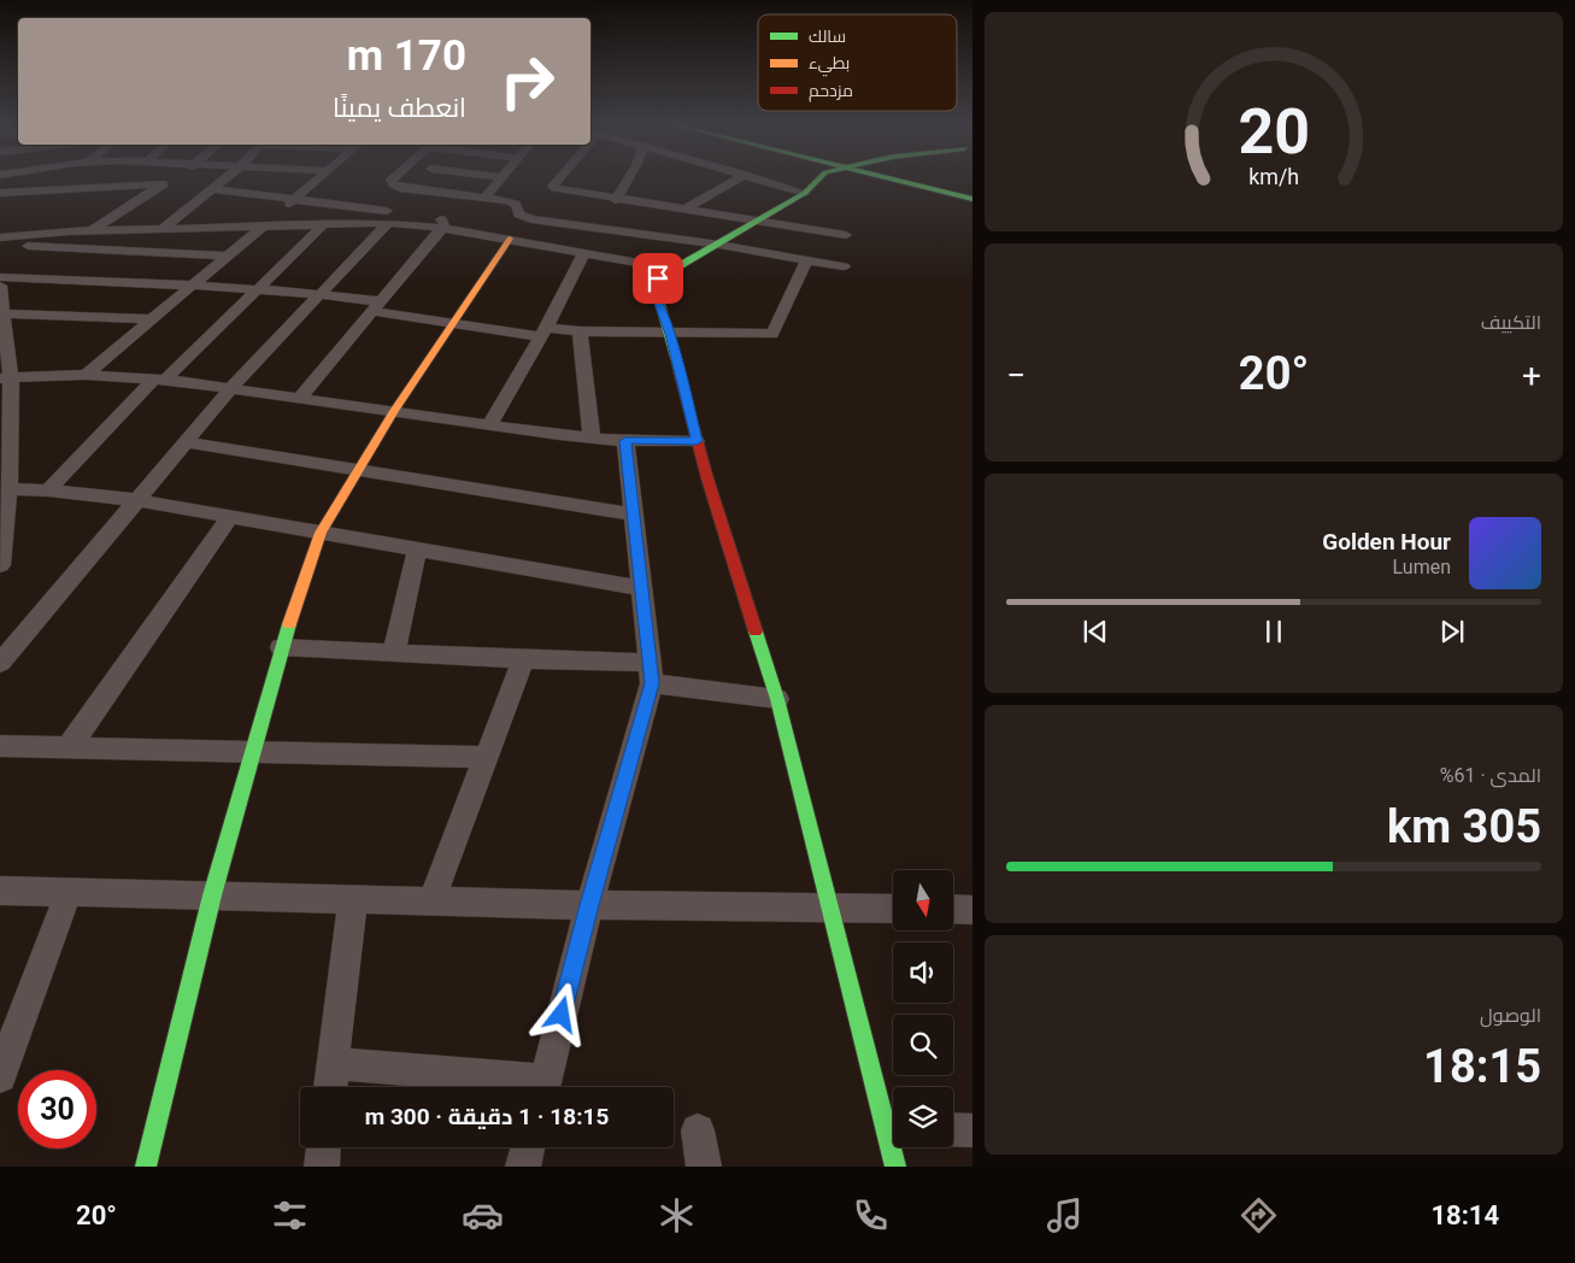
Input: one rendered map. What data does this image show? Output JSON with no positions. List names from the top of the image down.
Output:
{
  "legend": ["سالك", "بطيء", "مزدحم"],
  "north": "bottom",
  "page": {
    "turn": ["170 m", "انعطف يمينًا"],
    "tile": [
      "التكييف",
      ["المدى · 61%", "305 km"],
      ["الوصول", "18:15"]
    ],
    "heat": ["−", "20°", "+"],
    "song": ["Golden Hour", "Lumen"],
    "limit": "30",
    "trip": "18:15 · 1 دقيقة · 300 m",
    "tabs": ["18:14", "20°"],
    "gauge": ["20", "km/h"]
  }
}
